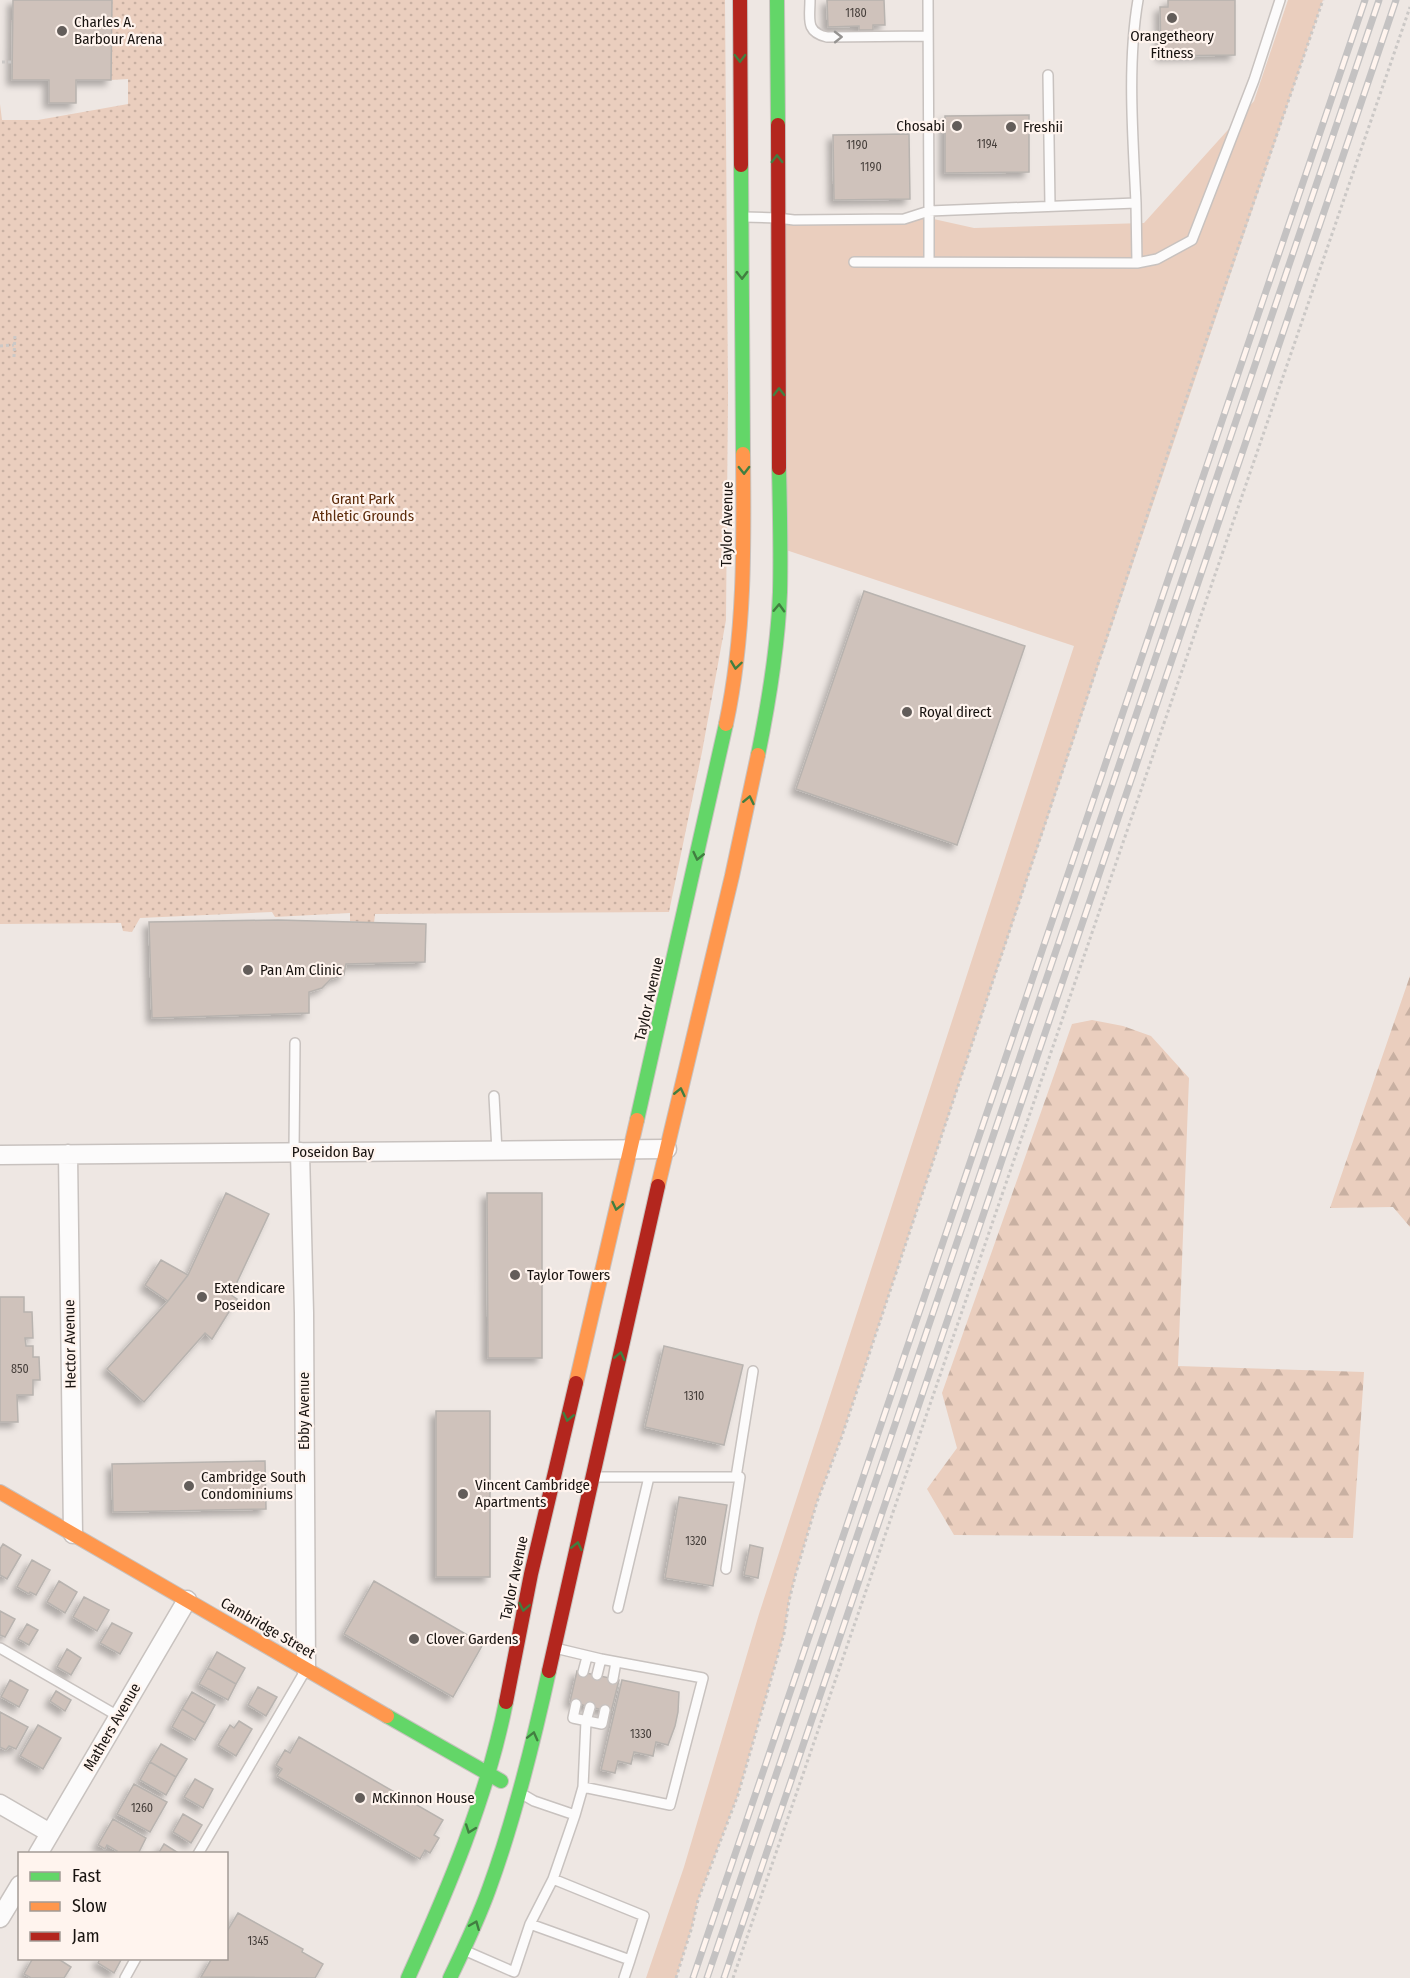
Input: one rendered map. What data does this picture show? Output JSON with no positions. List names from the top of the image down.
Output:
{
  "streets": {
    "main road": ["Taylor Avenue", "Cambridge Street"],
    "street": [
      "Poseidon Bay",
      "Hector Avenue",
      "Ebby Avenue",
      "Mathers Avenue"
    ]
  },
  "crossings": [
    ["Taylor Avenue", "Poseidon Bay"],
    ["Taylor Avenue", "Cambridge Street"],
    ["Poseidon Bay", "Hector Avenue"],
    ["Poseidon Bay", "Ebby Avenue"],
    ["Hector Avenue", "Cambridge Street"],
    ["Ebby Avenue", "Cambridge Street"],
    ["Cambridge Street", "Mathers Avenue"]
  ],
  "parks": ["Grant Park Athletic Grounds"],
  "places": [
    "Orangetheory Fitness",
    "Charles A. Barbour Arena",
    "Chosabi",
    "Freshii",
    "Royal direct",
    "Pan Am Clinic",
    "Taylor Towers",
    "Extendicare Poseidon",
    "Cambridge South Condominiums",
    "Vincent Cambridge Apartments",
    "Clover Gardens",
    "McKinnon House"
  ],
  "house_numbers": [
    "1180",
    "1194",
    "1190",
    "1190",
    "850",
    "1310",
    "1320",
    "1330",
    "1260",
    "1345"
  ],
  "legend": ["Fast", "Slow", "Jam"]
}
